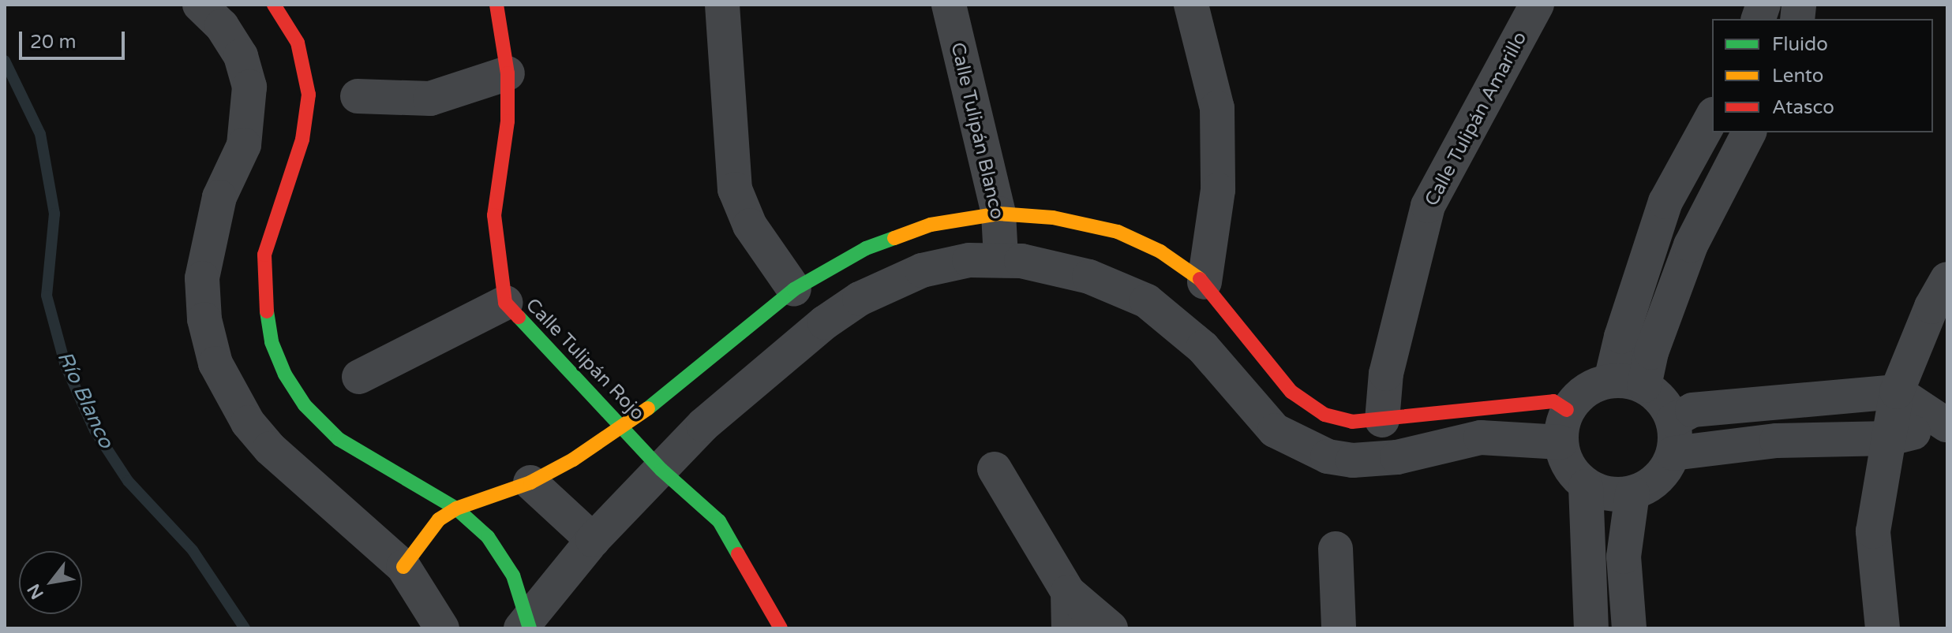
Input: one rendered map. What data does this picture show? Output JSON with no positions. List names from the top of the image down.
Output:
{
  "streets": {
    "street": ["Calle Tulipán Amarillo", "Calle Tulipán Blanco", "Calle Tulipán Rojo"]
  },
  "water": ["Río Blanco"],
  "legend": ["Fluido", "Lento", "Atasco"],
  "scale_bar": "20 m",
  "north": "bottom left"
}
